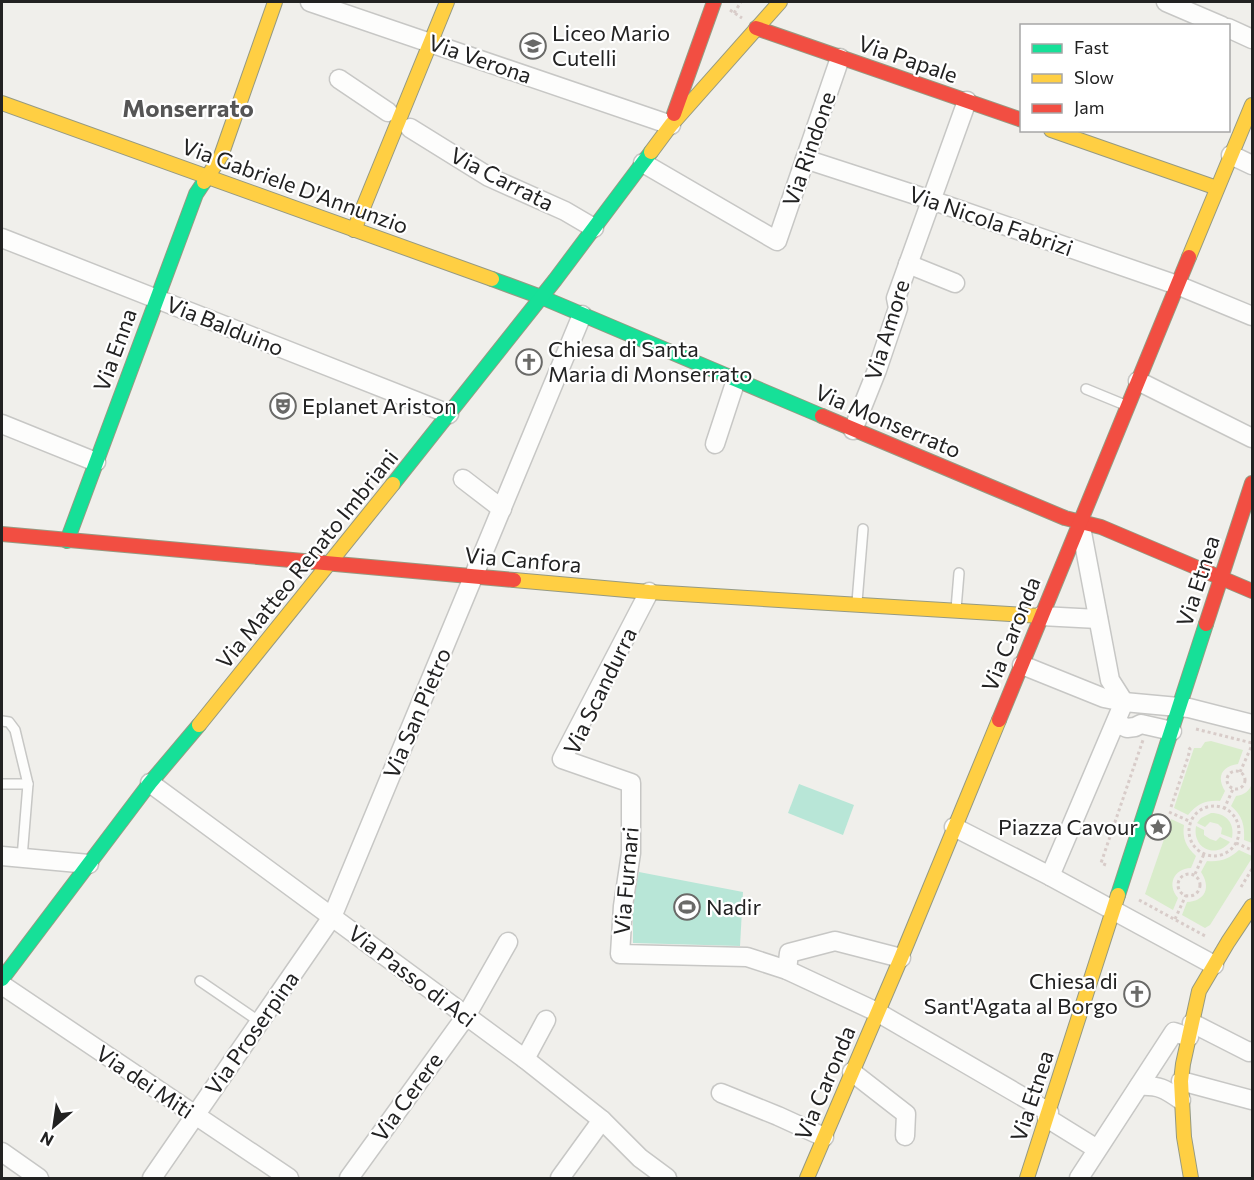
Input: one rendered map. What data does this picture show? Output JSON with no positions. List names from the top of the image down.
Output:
{
  "streets": {
    "main road": [
      "Via Papale",
      "Via Gabriele D'Annunzio",
      "Via Enna",
      "Via Monserrato",
      "Via Matteo Renato Imbriani",
      "Via Canfora",
      "Via Etnea",
      "Via Caronda"
    ],
    "street": [
      "Via Verona",
      "Via Rindone",
      "Via Carrata",
      "Via Nicola Fabrizi",
      "Via Balduino",
      "Via Amore",
      "Via Scandurra",
      "Via San Pietro",
      "Via Furnari",
      "Via Passo di Aci",
      "Via Proserpina",
      "Via dei Miti",
      "Via Cerere"
    ]
  },
  "crossings": [
    ["Via Verona", "Via Matteo Renato Imbriani"],
    ["Via Papale", "Via Rindone"],
    ["Via Papale", "Via Amore"],
    ["Via Rindone", "Via Nicola Fabrizi"],
    ["Via Rindone", "Via Matteo Renato Imbriani"],
    ["Via Carrata", "Via Matteo Renato Imbriani"],
    ["Via Gabriele D'Annunzio", "Via Enna"],
    ["Via Gabriele D'Annunzio", "Via Monserrato"],
    ["Via Gabriele D'Annunzio", "Via Matteo Renato Imbriani"],
    ["Via Nicola Fabrizi", "Via Amore"],
    ["Via Nicola Fabrizi", "Via Caronda"],
    ["Via Balduino", "Via Enna"],
    ["Via Balduino", "Via Matteo Renato Imbriani"],
    ["Via Amore", "Via Monserrato"],
    ["Via Enna", "Via Canfora"],
    ["Via Monserrato", "Via Matteo Renato Imbriani"],
    ["Via Monserrato", "Via Etnea"],
    ["Via Monserrato", "Via Caronda"],
    ["Via Monserrato", "Via San Pietro"],
    ["Via Matteo Renato Imbriani", "Via Canfora"],
    ["Via Matteo Renato Imbriani", "Via Passo di Aci"],
    ["Via Canfora", "Via Caronda"],
    ["Via Canfora", "Via Scandurra"],
    ["Via Canfora", "Via San Pietro"],
    ["Via Etnea", "Via Furnari"],
    ["Via Caronda", "Via Furnari"],
    ["Via Scandurra", "Via Furnari"],
    ["Via San Pietro", "Via Passo di Aci"],
    ["Via San Pietro", "Via Proserpina"],
    ["Via Passo di Aci", "Via Proserpina"],
    ["Via Passo di Aci", "Via Cerere"],
    ["Via Proserpina", "Via dei Miti"]
  ],
  "districts": ["Monserrato"],
  "places": {
    "school or university": ["Liceo Mario Cutelli"],
    "church": ["Chiesa di Santa Maria di Monserrato", "Chiesa di Sant'Agata al Borgo"],
    "theatre": ["Eplanet Ariston"],
    "place": ["Piazza Cavour"],
    "sports": ["Nadir"]
  },
  "legend": ["Fast", "Slow", "Jam"],
  "north": "bottom left"
}
